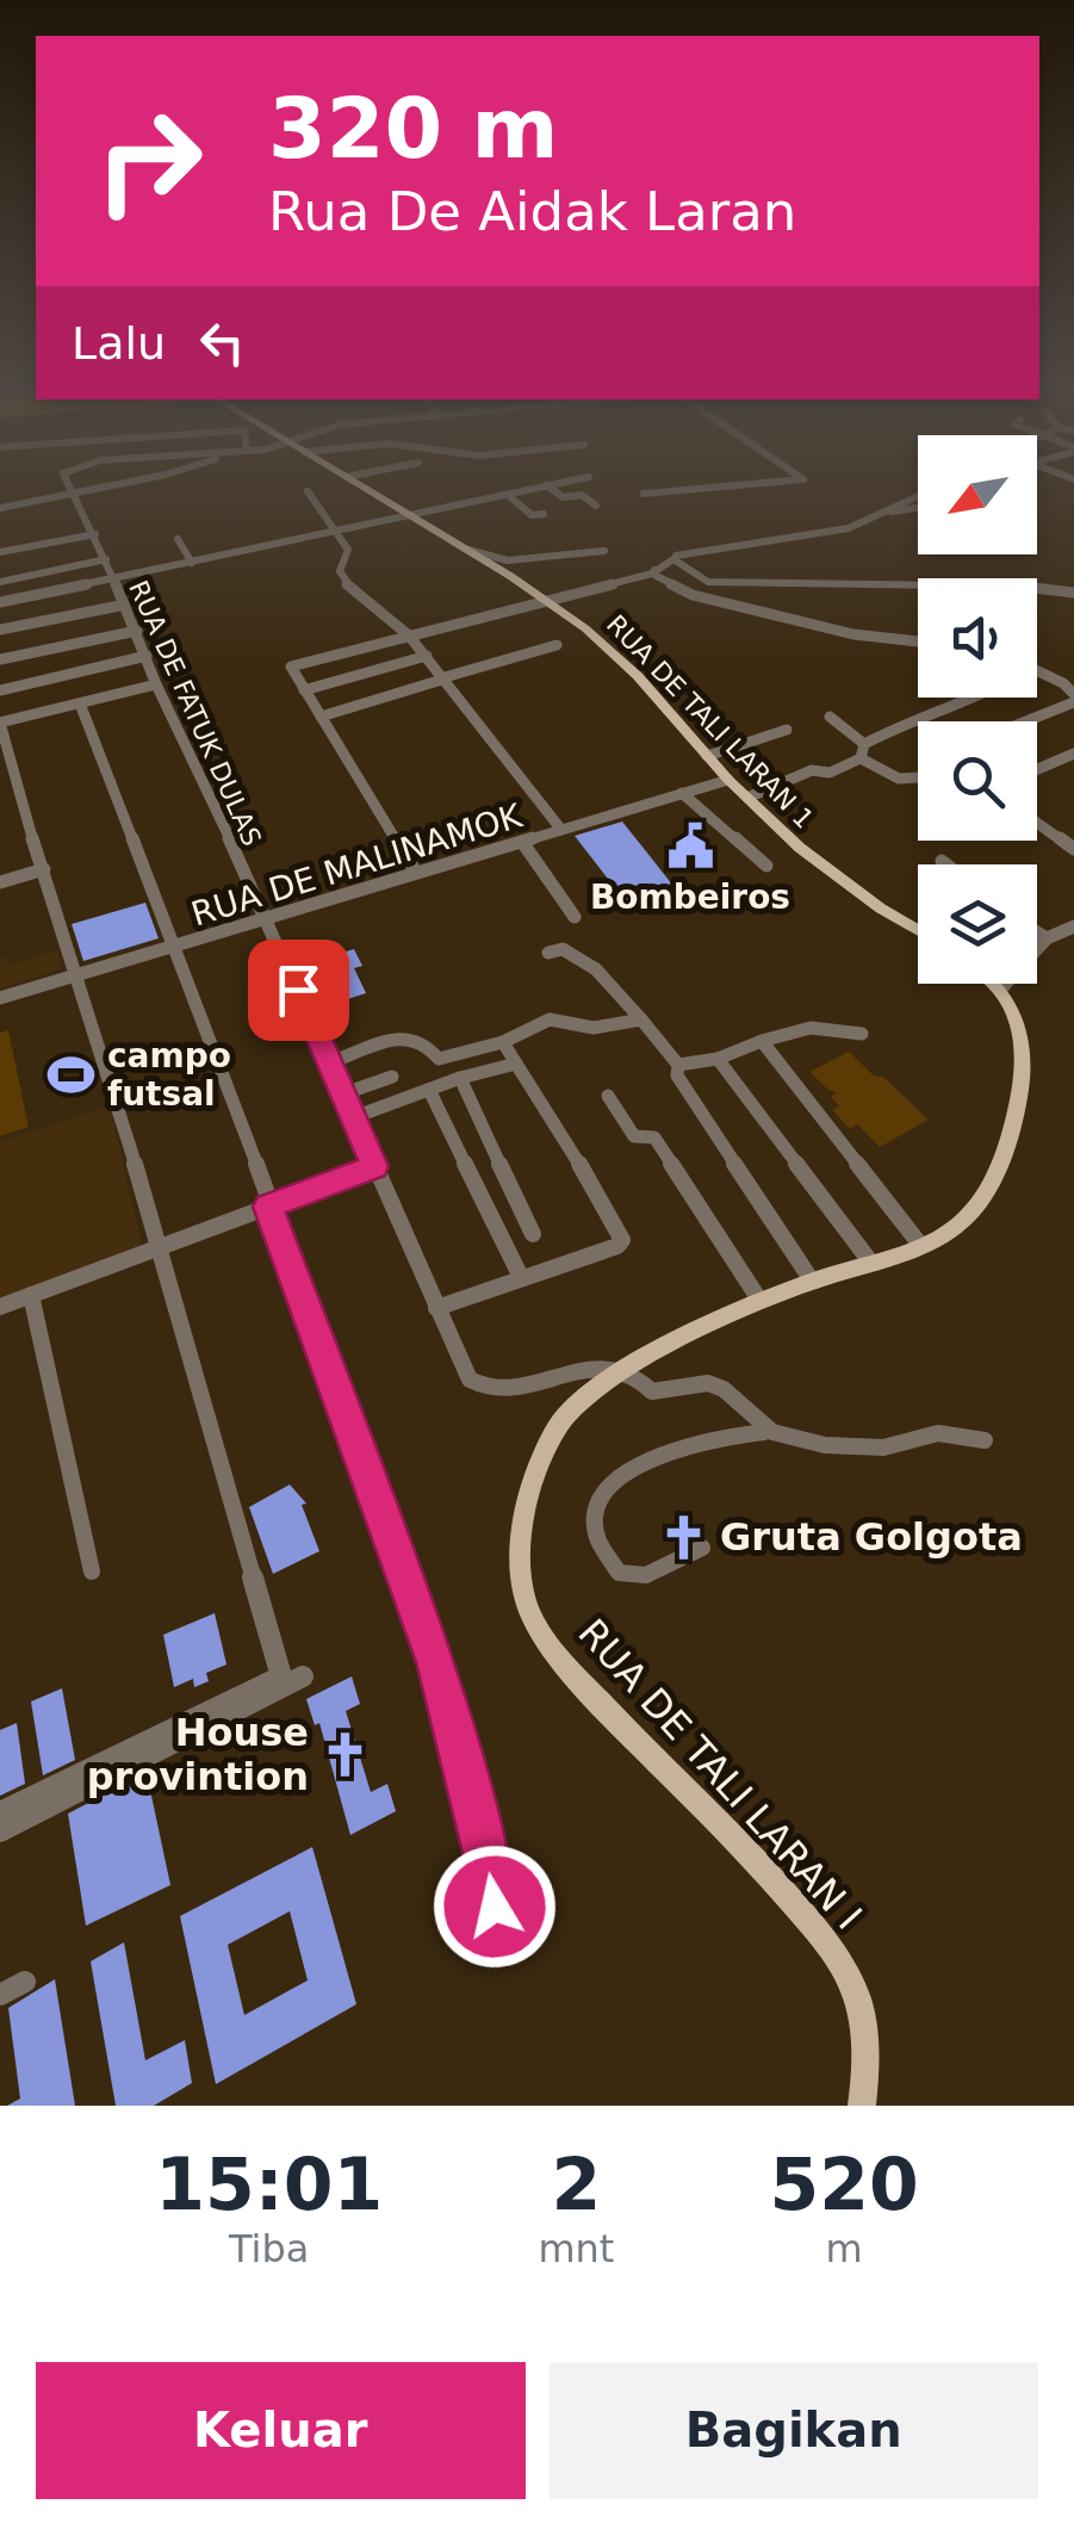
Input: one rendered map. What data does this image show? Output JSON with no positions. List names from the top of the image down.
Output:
{
  "streets": {
    "main road": ["RUA DE TALI LARAN 1", "RUA DE TALI LARAN I"],
    "street": ["RUA DE FATUK DULAS", "RUA DE MALINAMOK"]
  },
  "crossings": [
    ["RUA DE FATUK DULAS", "RUA DE MALINAMOK"],
    ["RUA DE FATUK DULAS", "RUA DE TALI LARAN I"],
    ["RUA DE TALI LARAN 1", "RUA DE MALINAMOK"]
  ],
  "places": {
    "public building": ["Bombeiros"],
    "sports": ["campo futsal"],
    "church": ["Gruta Golgota", "House provintion"]
  },
  "north": "bottom left",
  "page": {
    "turn": ["320 m", "Rua De Aidak Laran"],
    "then": "Lalu",
    "eta": [
      "15:01",
      "Tiba",
      "2",
      "mnt",
      "520",
      "m"
    ],
    "buttons": ["Keluar", "Bagikan"]
  }
}
